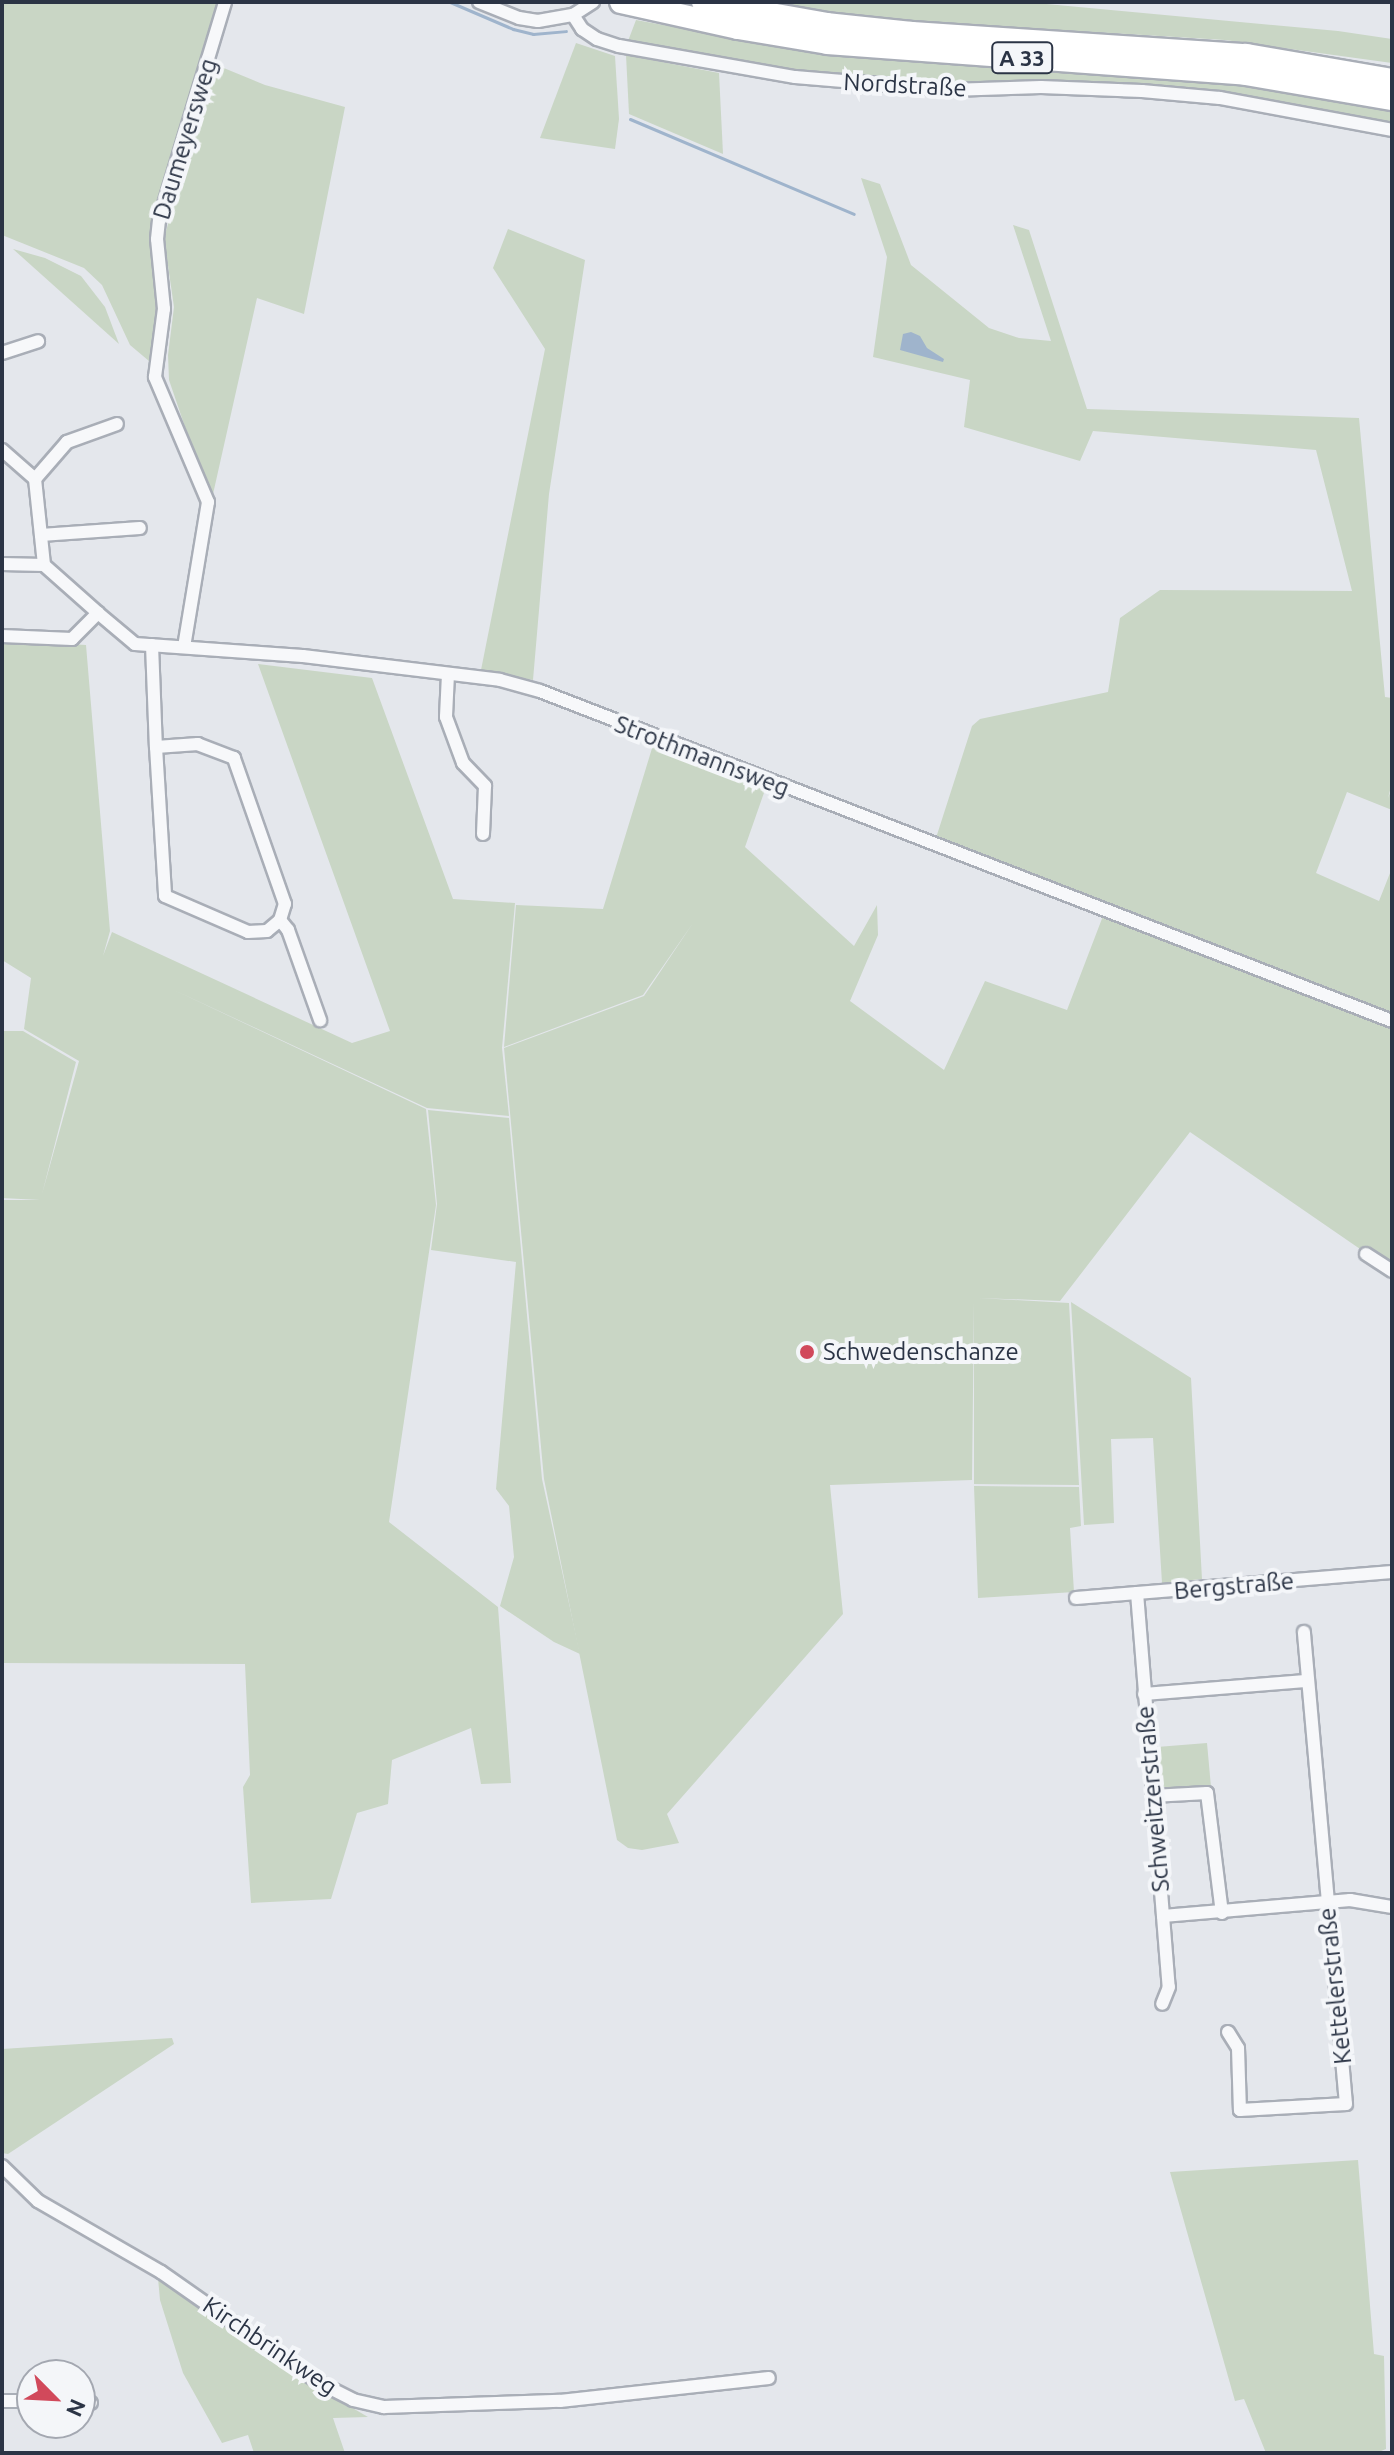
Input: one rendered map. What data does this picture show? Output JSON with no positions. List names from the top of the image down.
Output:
{
  "streets": {
    "highway": ["A 33"],
    "street": [
      "Nordstraße",
      "Daumeyersweg",
      "Strothmannsweg",
      "Bergstraße",
      "Schweitzerstraße",
      "Kettelerstraße",
      "Kirchbrinkweg"
    ]
  },
  "crossings": [
    ["Daumeyersweg", "Strothmannsweg"],
    ["Bergstraße", "Schweitzerstraße"]
  ],
  "places": ["Schwedenschanze"],
  "north": "bottom right"
}
